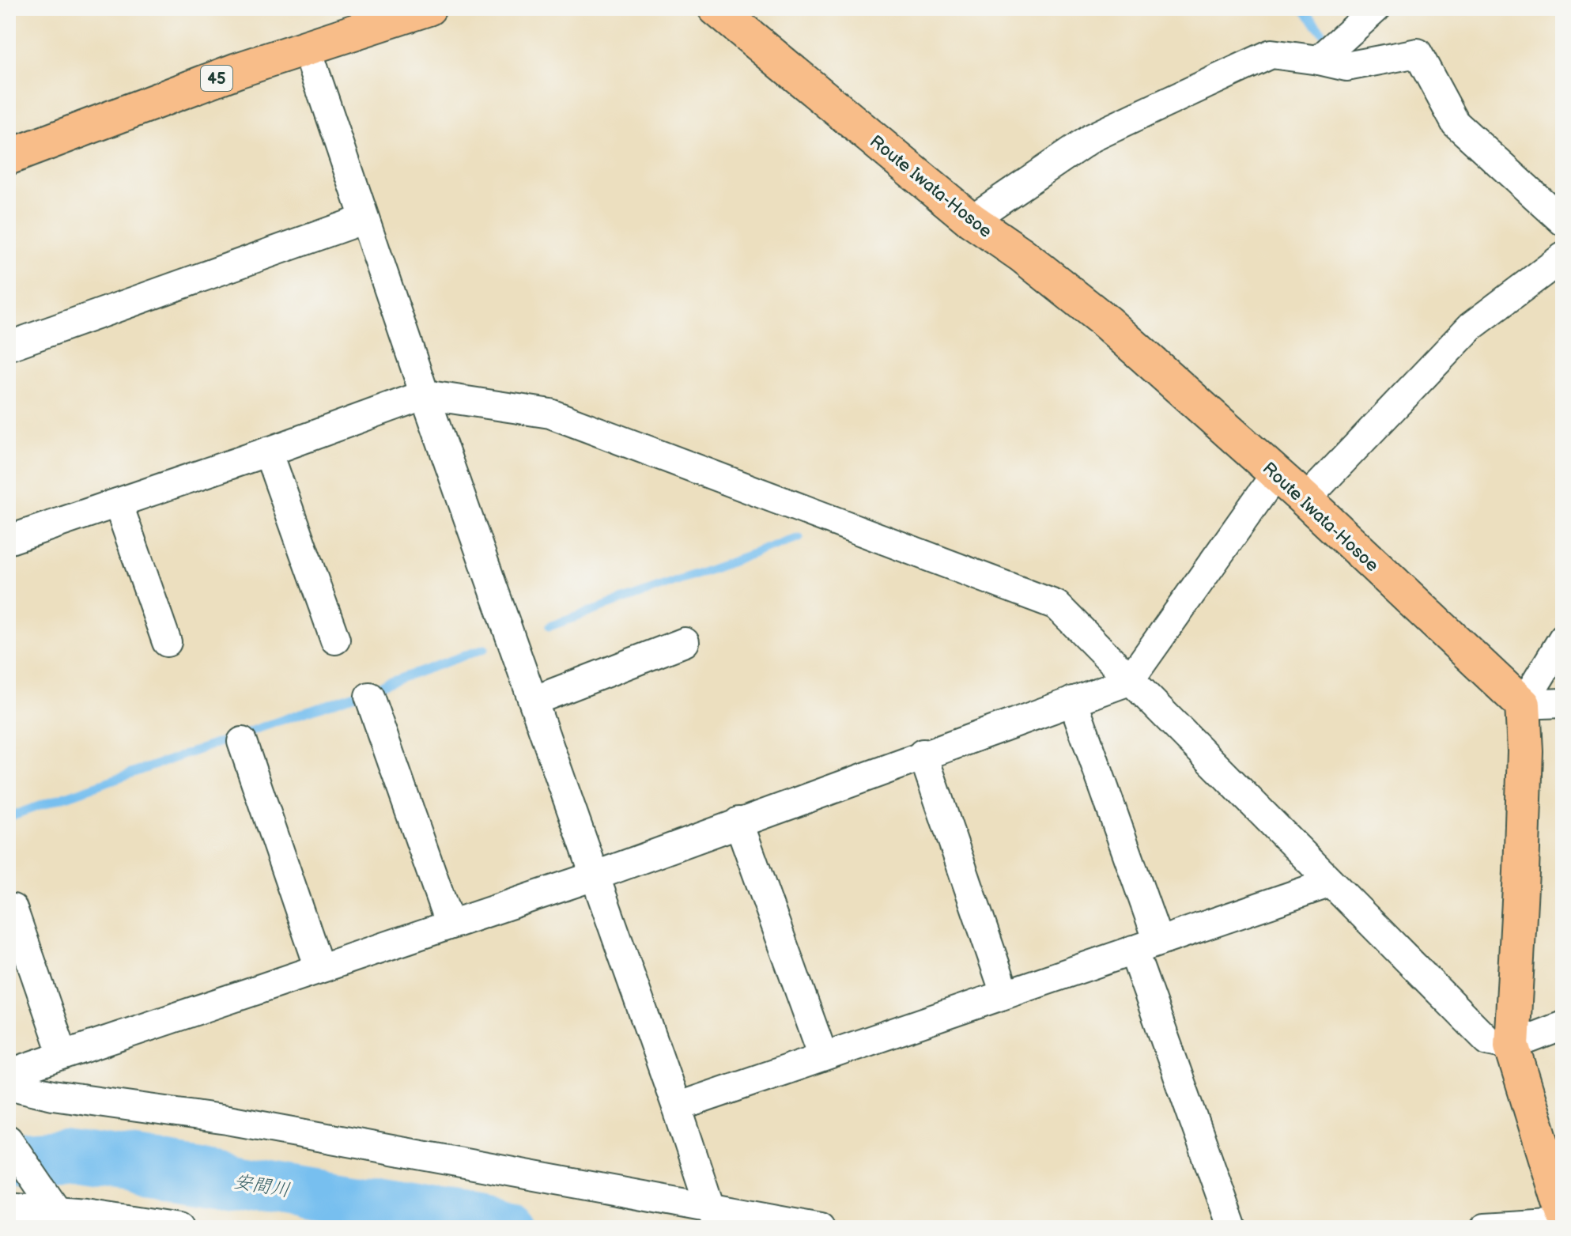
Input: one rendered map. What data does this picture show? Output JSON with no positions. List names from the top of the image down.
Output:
{
  "streets": {
    "main road": ["45", "Route Iwata-Hosoe"]
  },
  "water": ["安間川"]
}
